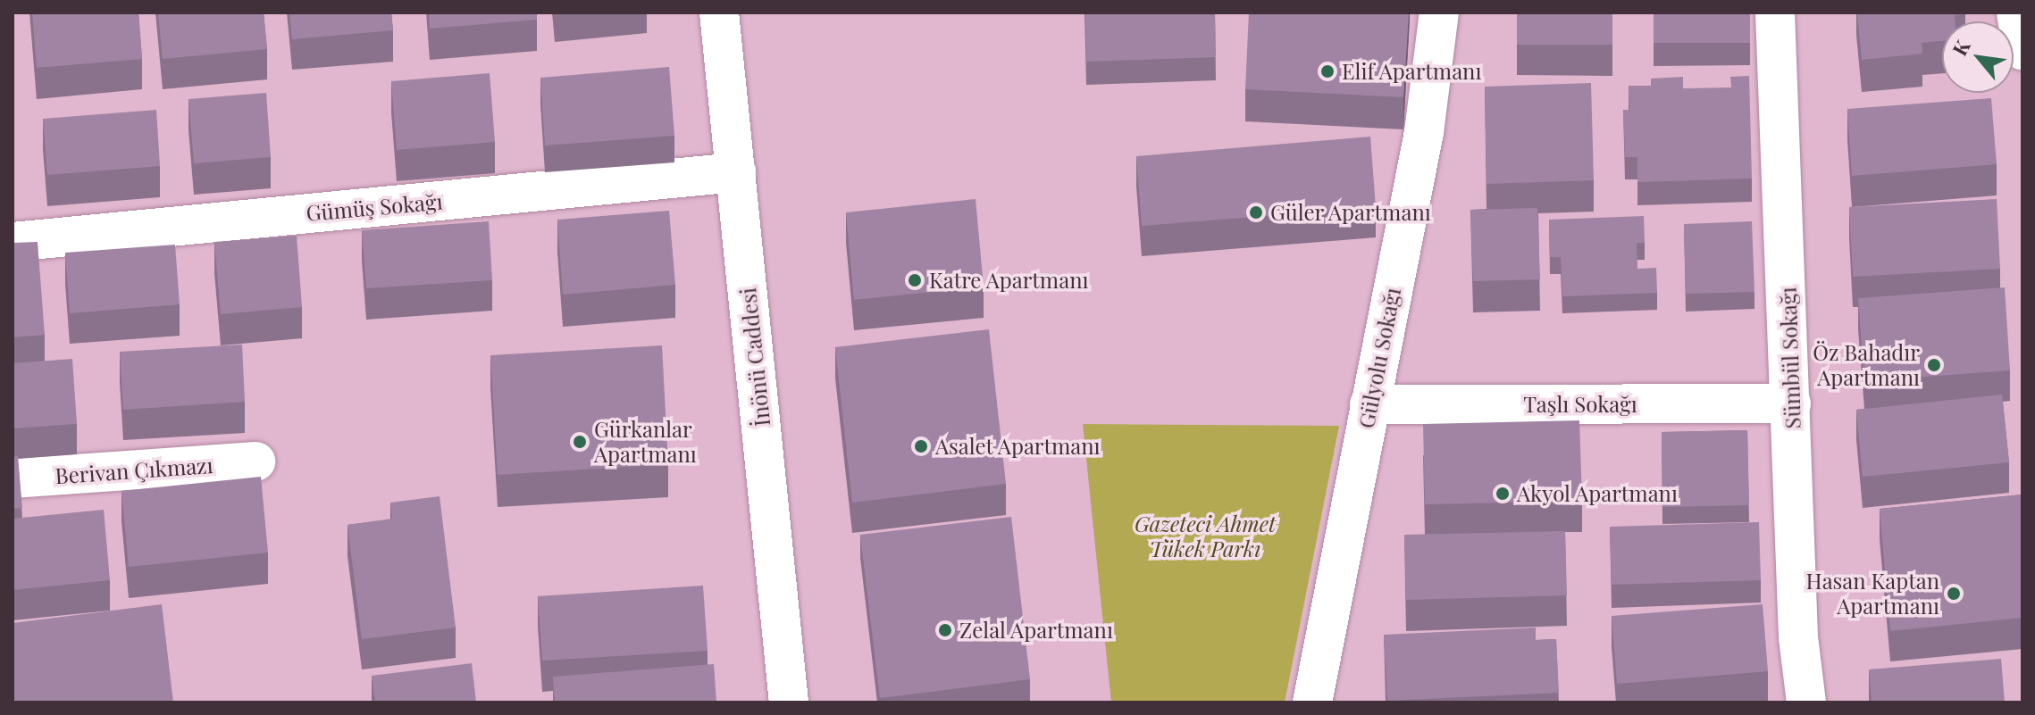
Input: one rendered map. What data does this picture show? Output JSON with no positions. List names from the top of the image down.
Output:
{
  "streets": {
    "street": [
      "Gümüş Sokağı",
      "İnönü Caddesi",
      "Gülyolu Sokağı",
      "Sümbül Sokağı",
      "Taşlı Sokağı",
      "Berivan Çıkmazı"
    ]
  },
  "crossings": [
    ["Gümüş Sokağı", "İnönü Caddesi"],
    ["Gülyolu Sokağı", "Taşlı Sokağı"],
    ["Sümbül Sokağı", "Taşlı Sokağı"]
  ],
  "parks": ["Gazeteci Ahmet Tükek Parkı"],
  "places": [
    "Elif Apartmanı",
    "Güler Apartmanı",
    "Katre Apartmanı",
    "Öz Bahadır Apartmanı",
    "Gürkanlar Apartmanı",
    "Asalet Apartmanı",
    "Akyol Apartmanı",
    "Hasan Kaptan Apartmanı",
    "Zelal Apartmanı"
  ],
  "north": "top left"
}
